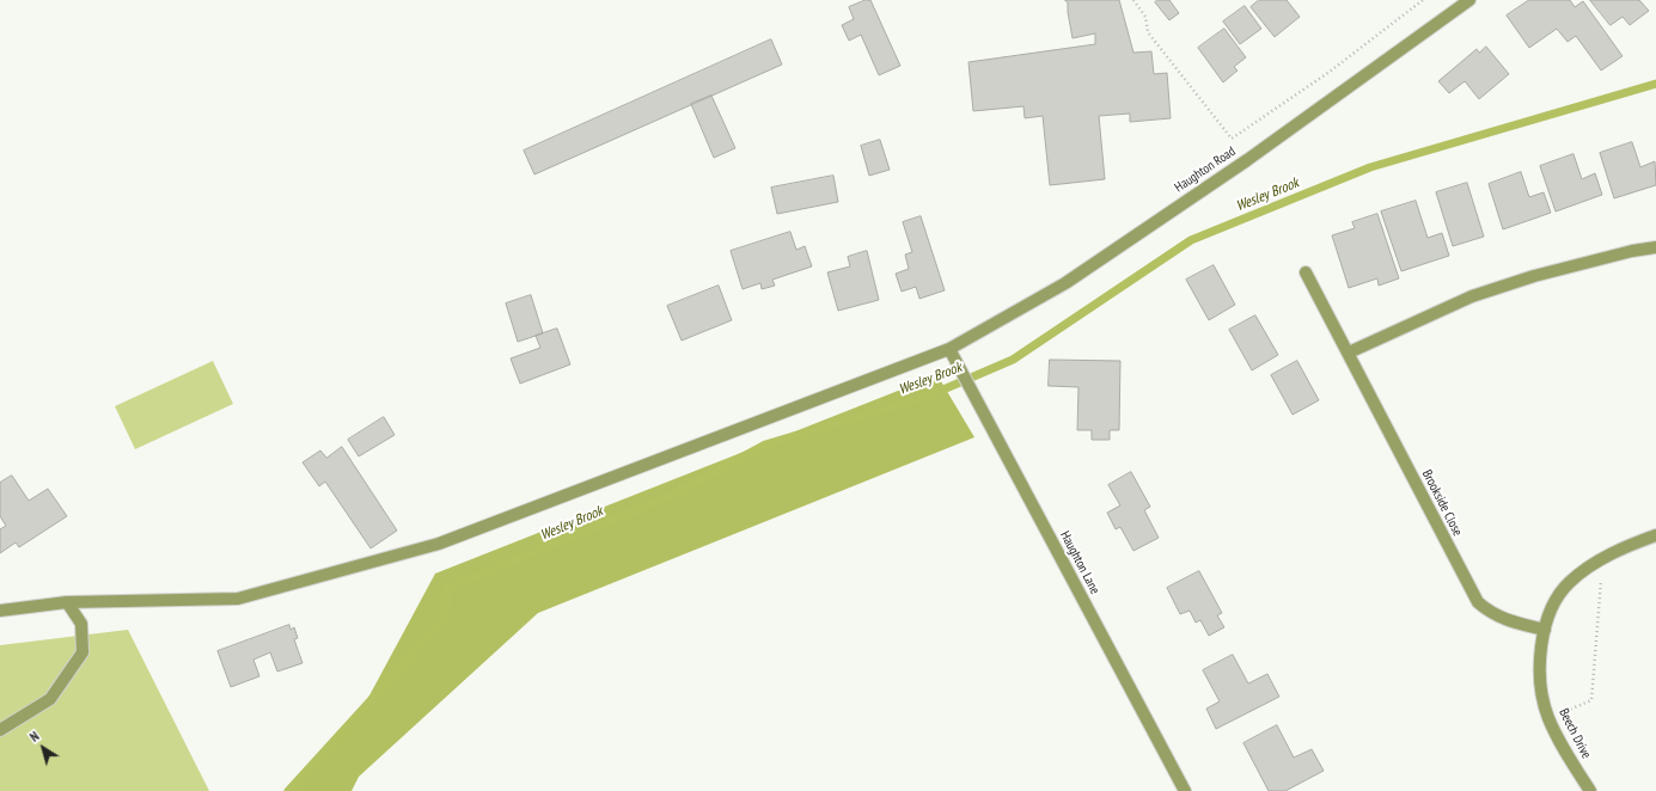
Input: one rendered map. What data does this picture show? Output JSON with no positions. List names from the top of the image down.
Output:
{
  "streets": {
    "street": [
      "Haughton Road",
      "Brookside Close",
      "Haughton Lane",
      "Beech Drive"
    ]
  },
  "crossings": [
    ["Haughton Road", "Haughton Lane"],
    ["Brookside Close", "Beech Drive"]
  ],
  "water": ["Wesley Brook"],
  "north": "top left"
}
